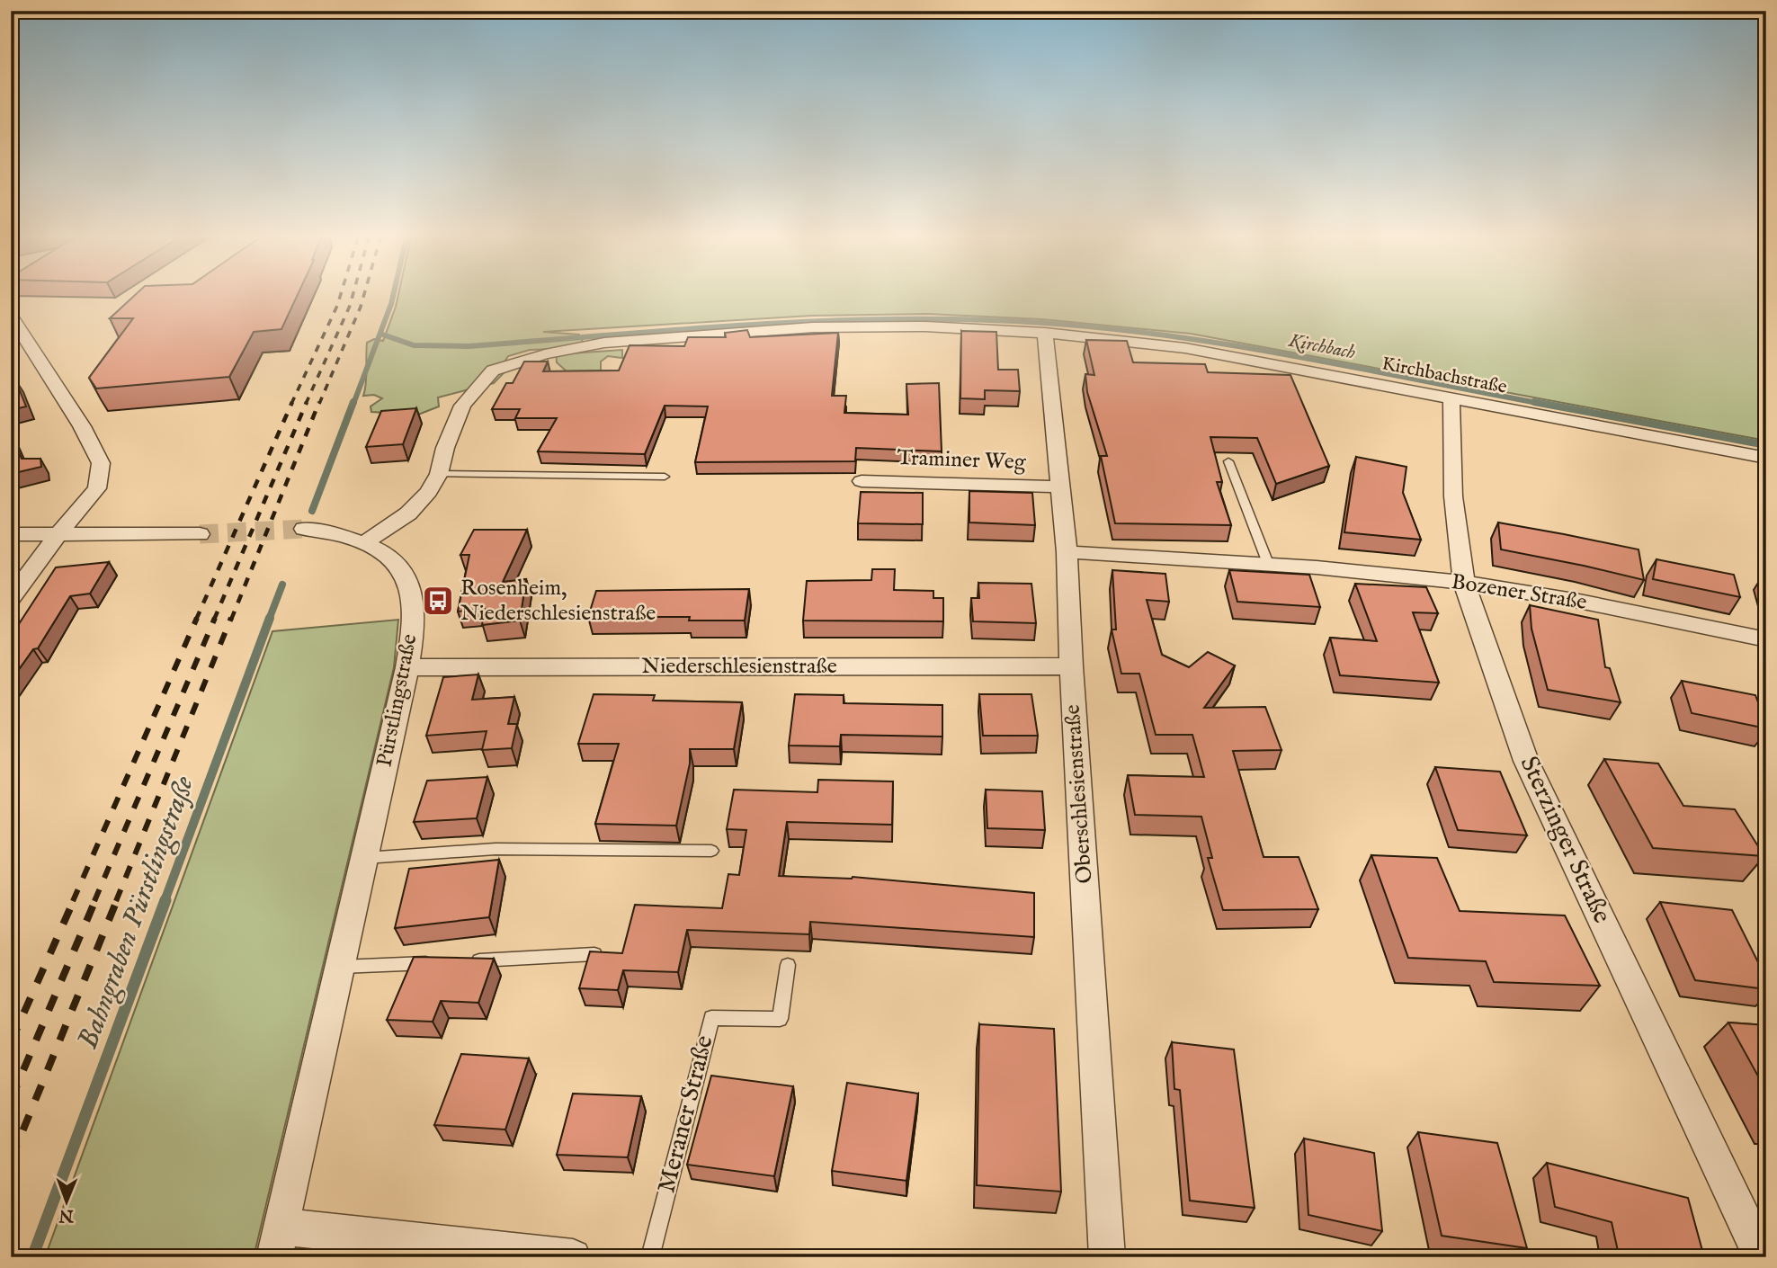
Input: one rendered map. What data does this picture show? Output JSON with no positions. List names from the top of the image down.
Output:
{
  "streets": {
    "street": [
      "Kirchbachstraße",
      "Traminer Weg",
      "Bozener Straße",
      "Niederschlesienstraße",
      "Pürstlingstraße",
      "Oberschlesienstraße",
      "Sterzinger Straße"
    ],
    "lane": ["Meraner Straße"]
  },
  "crossings": [
    ["Kirchbachstraße", "Oberschlesienstraße"],
    ["Kirchbachstraße", "Sterzinger Straße"],
    ["Traminer Weg", "Oberschlesienstraße"],
    ["Bozener Straße", "Oberschlesienstraße"],
    ["Bozener Straße", "Sterzinger Straße"],
    ["Niederschlesienstraße", "Pürstlingstraße"],
    ["Niederschlesienstraße", "Oberschlesienstraße"]
  ],
  "water": ["Kirchbach", "Bahngraben Pürstlingstraße"],
  "places": {
    "bus stop": ["Rosenheim, Niederschlesienstraße"]
  },
  "north": "bottom"
}
